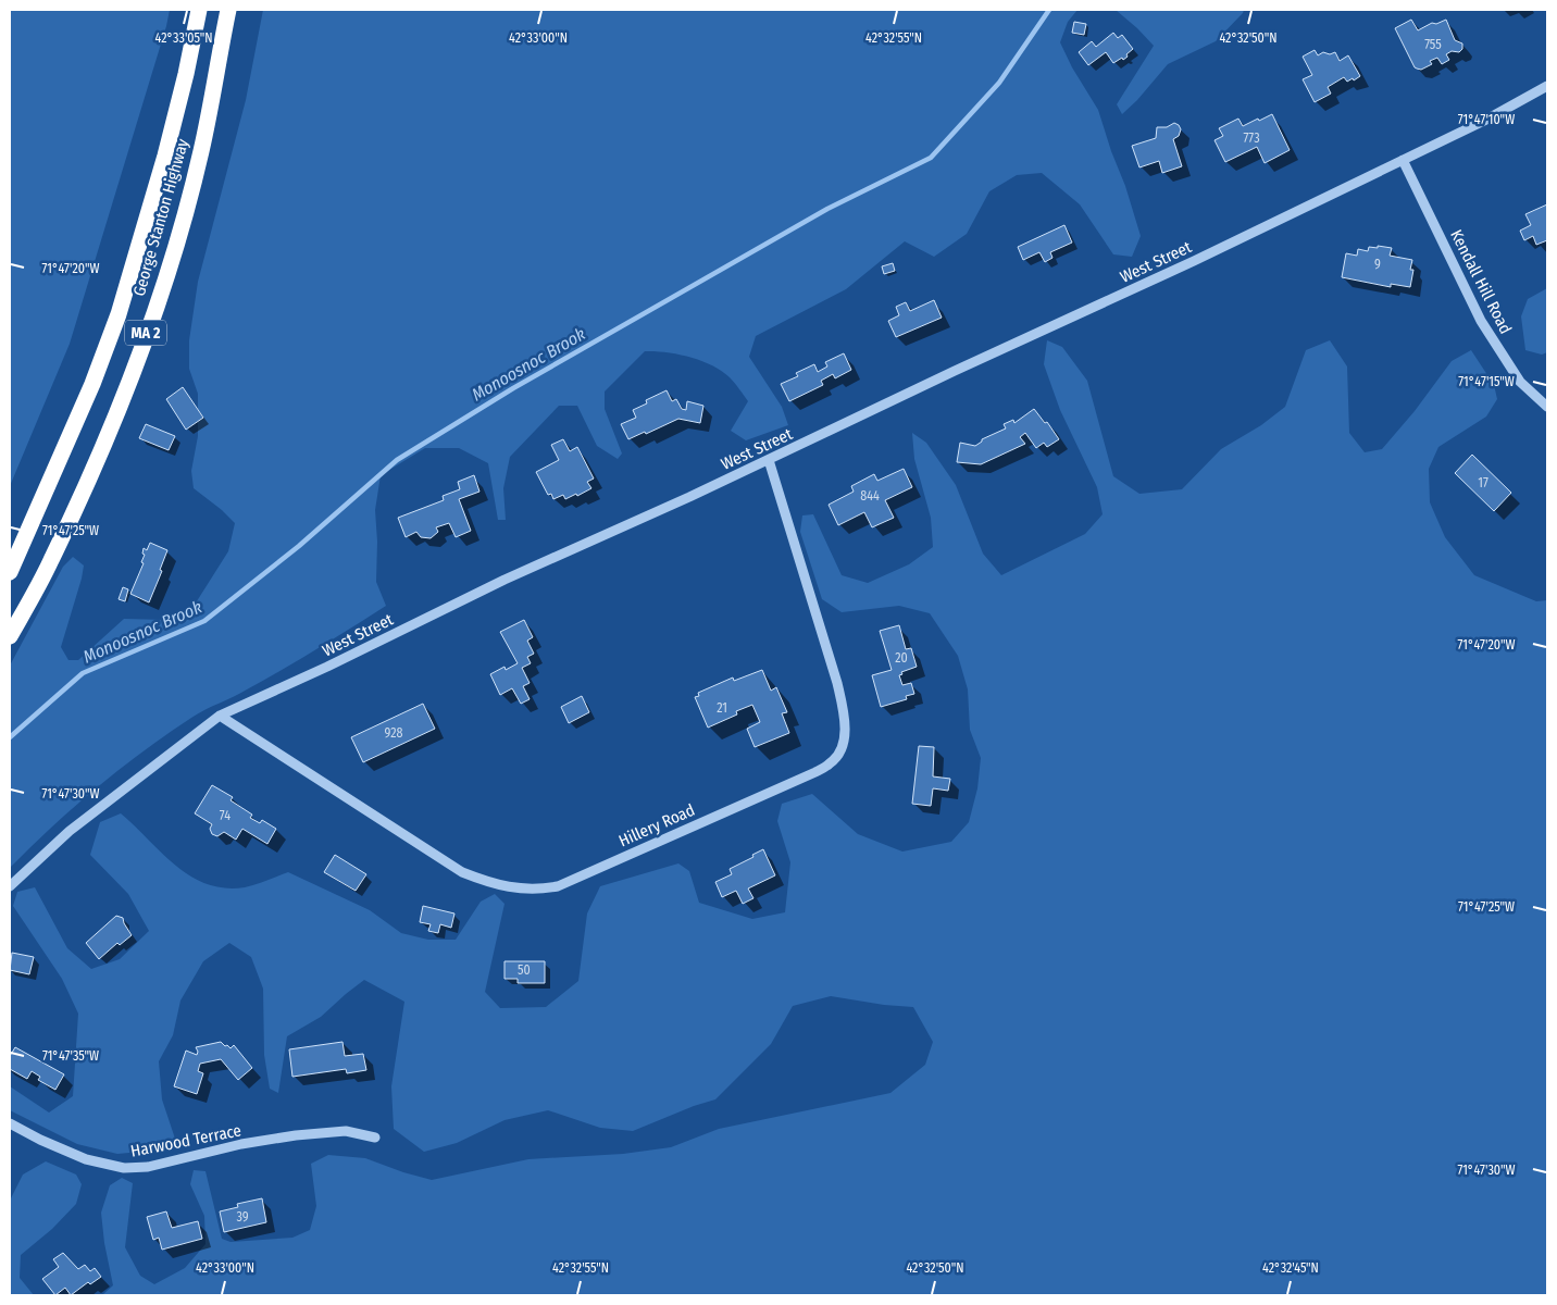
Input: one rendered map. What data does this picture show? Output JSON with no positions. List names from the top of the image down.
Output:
{
  "streets": {
    "highway": ["George Stanton Highway", "MA 2"],
    "street": [
      "West Street",
      "Kendall Hill Road",
      "Hillery Road",
      "Harwood Terrace"
    ]
  },
  "crossings": [
    ["West Street", "Kendall Hill Road"],
    ["West Street", "Hillery Road"]
  ],
  "water": ["Monoosnoc Brook"],
  "house_numbers": [
    "755",
    "773",
    "9",
    "17",
    "844",
    "20",
    "21",
    "928",
    "74",
    "50",
    "39"
  ],
  "coordinates": [
    "42°33'05\"N",
    "42°33'00\"N",
    "42°32'55\"N",
    "42°32'50\"N",
    "71°47'10\"W",
    "71°47'20\"W",
    "71°47'15\"W",
    "71°47'25\"W",
    "71°47'30\"W",
    "71°47'35\"W",
    "42°32'45\"N"
  ]
}
